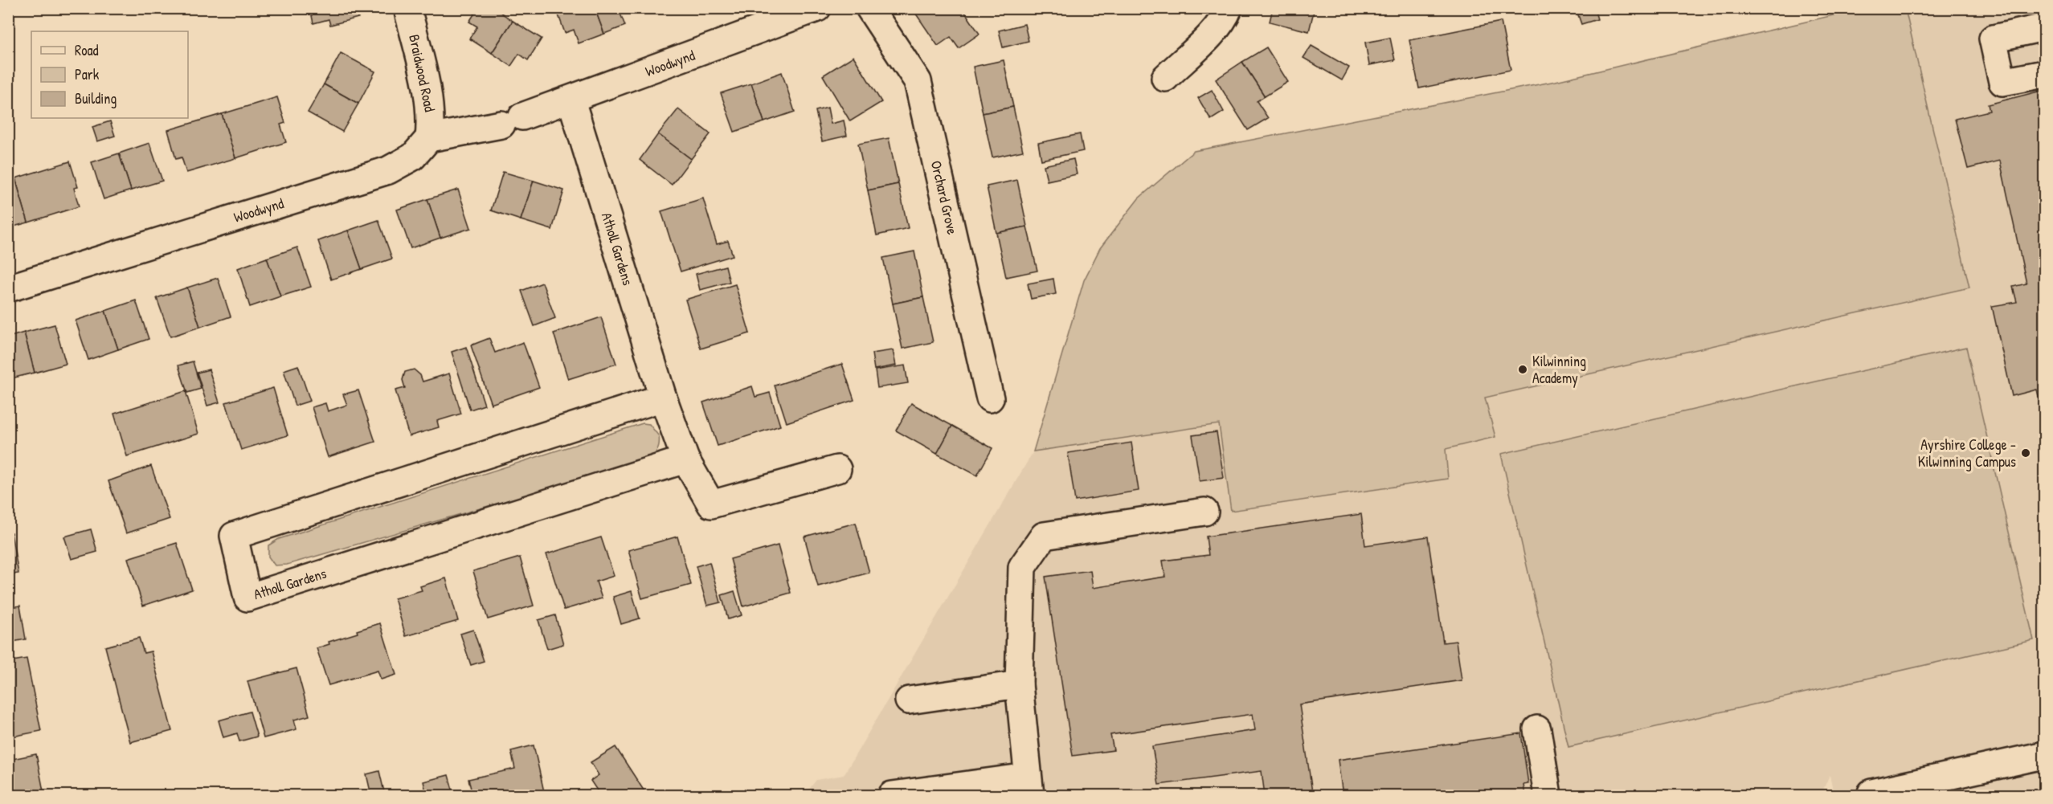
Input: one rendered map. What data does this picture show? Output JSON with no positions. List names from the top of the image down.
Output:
{
  "streets": {
    "street": [
      "Woodwynd",
      "Braidwood Road",
      "Orchard Grove",
      "Atholl Gardens"
    ]
  },
  "crossings": [
    ["Woodwynd", "Braidwood Road"],
    ["Woodwynd", "Atholl Gardens"]
  ],
  "places": ["Kilwinning Academy", "Ayrshire College - Kilwinning Campus"],
  "legend": ["Road", "Park", "Building"]
}
